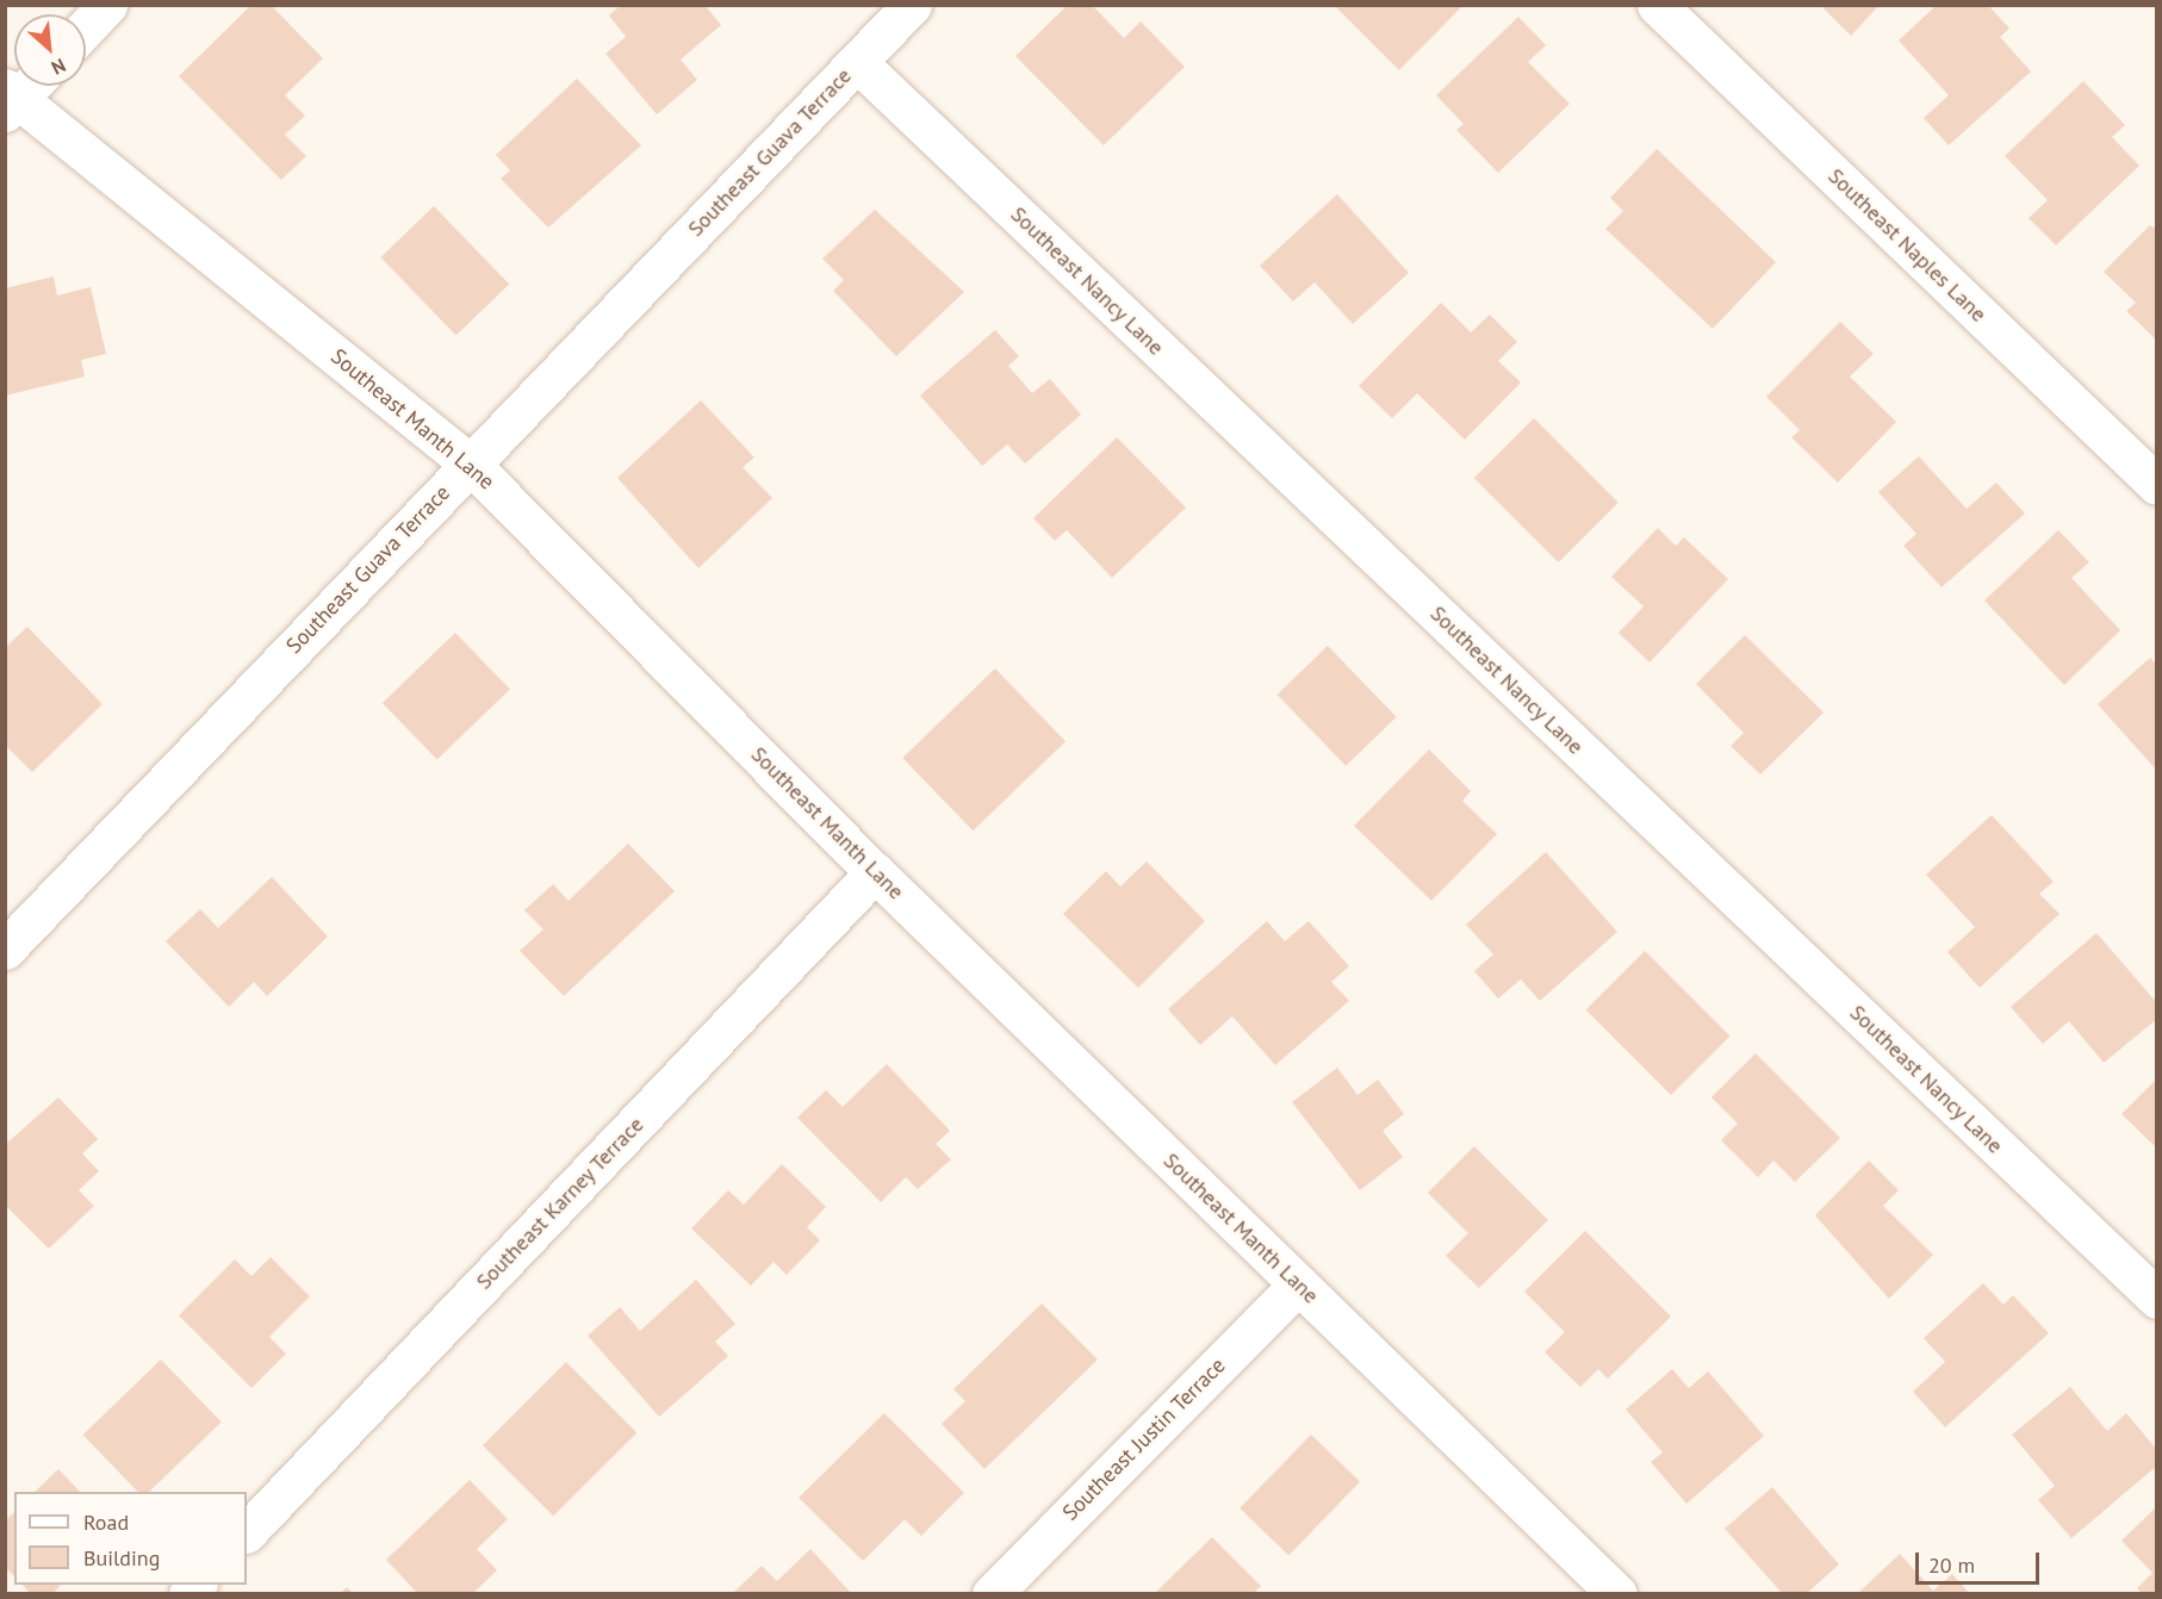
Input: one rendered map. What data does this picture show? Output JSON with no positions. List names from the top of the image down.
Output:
{
  "streets": {
    "street": [
      "Southeast Guava Terrace",
      "Southeast Naples Lane",
      "Southeast Nancy Lane",
      "Southeast Manth Lane",
      "Southeast Karney Terrace",
      "Southeast Justin Terrace"
    ]
  },
  "crossings": [
    ["Southeast Guava Terrace", "Southeast Nancy Lane"],
    ["Southeast Guava Terrace", "Southeast Manth Lane"],
    ["Southeast Manth Lane", "Southeast Karney Terrace"],
    ["Southeast Manth Lane", "Southeast Justin Terrace"]
  ],
  "legend": ["Road", "Building"],
  "scale_bar": "20 m",
  "north": "bottom right"
}
